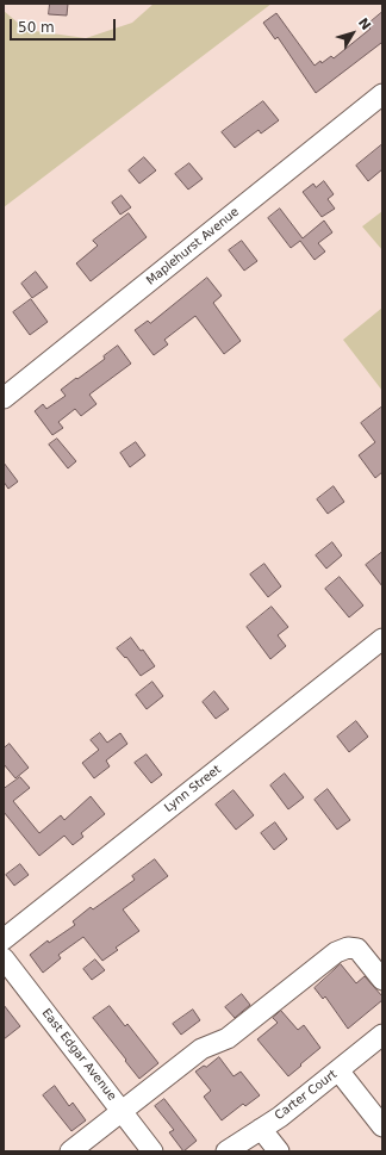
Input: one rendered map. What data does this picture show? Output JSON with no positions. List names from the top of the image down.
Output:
{
  "streets": {
    "street": [
      "Maplehurst Avenue",
      "Lynn Street",
      "East Edgar Avenue",
      "Carter Court"
    ]
  },
  "scale_bar": "50 m",
  "north": "top right"
}
